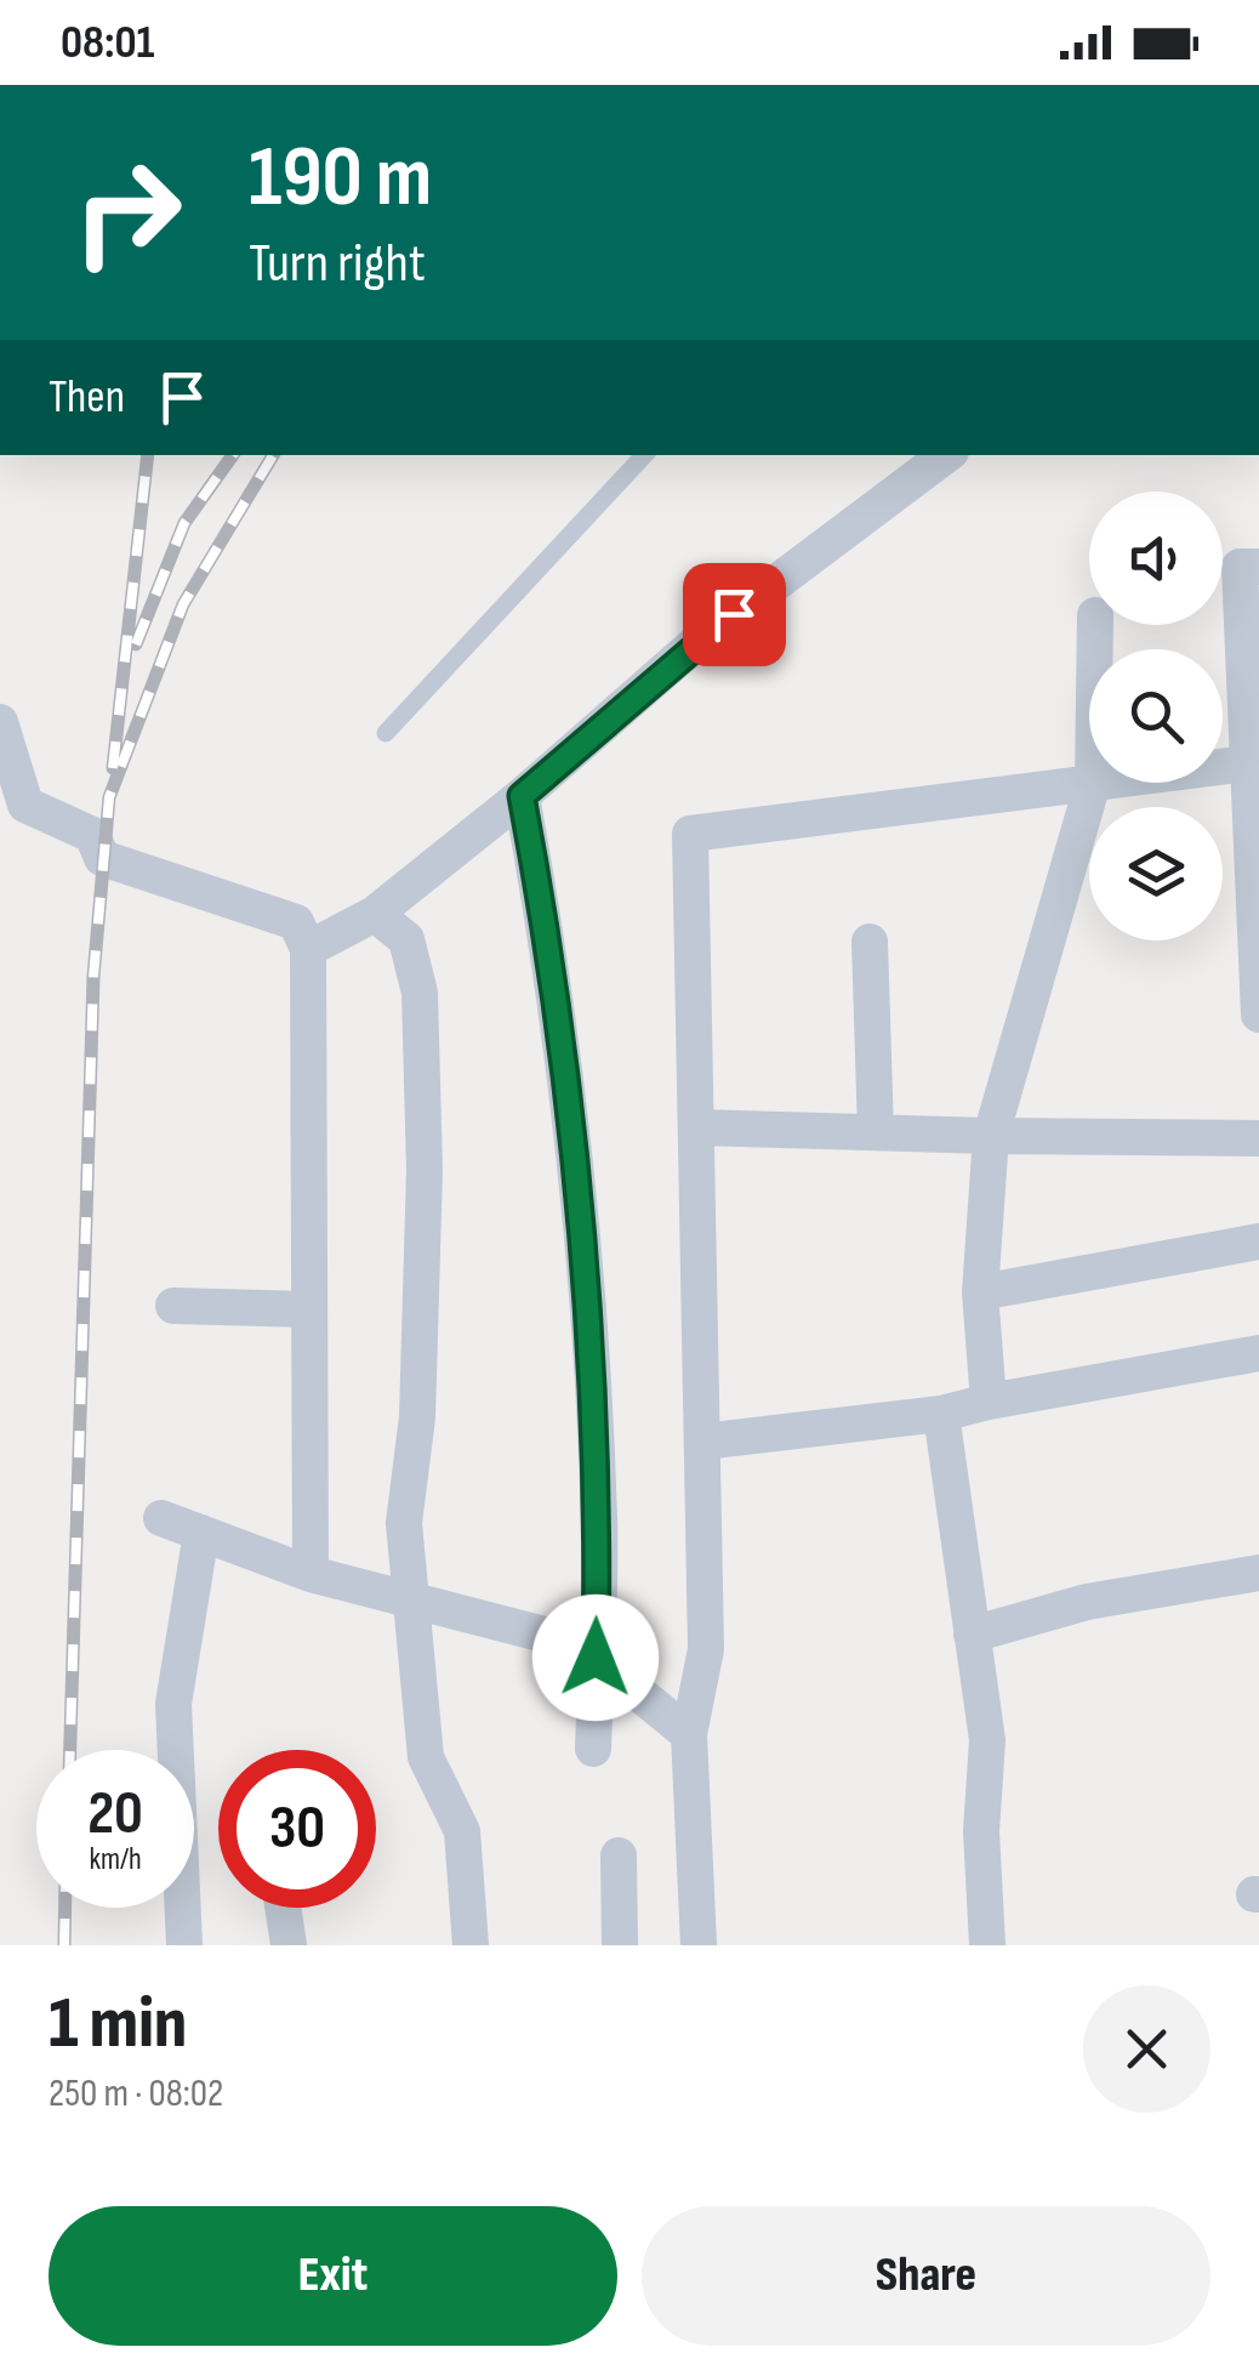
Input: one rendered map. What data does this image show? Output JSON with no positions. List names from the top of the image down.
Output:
{
  "page": {
    "status": "08:01",
    "turn": ["190 m", "Turn right"],
    "then": "Then",
    "speed": "20 km/h",
    "limit": "30",
    "heading": ["1 min", "250 m · 08:02"],
    "buttons": ["Exit", "Share"]
  }
}
